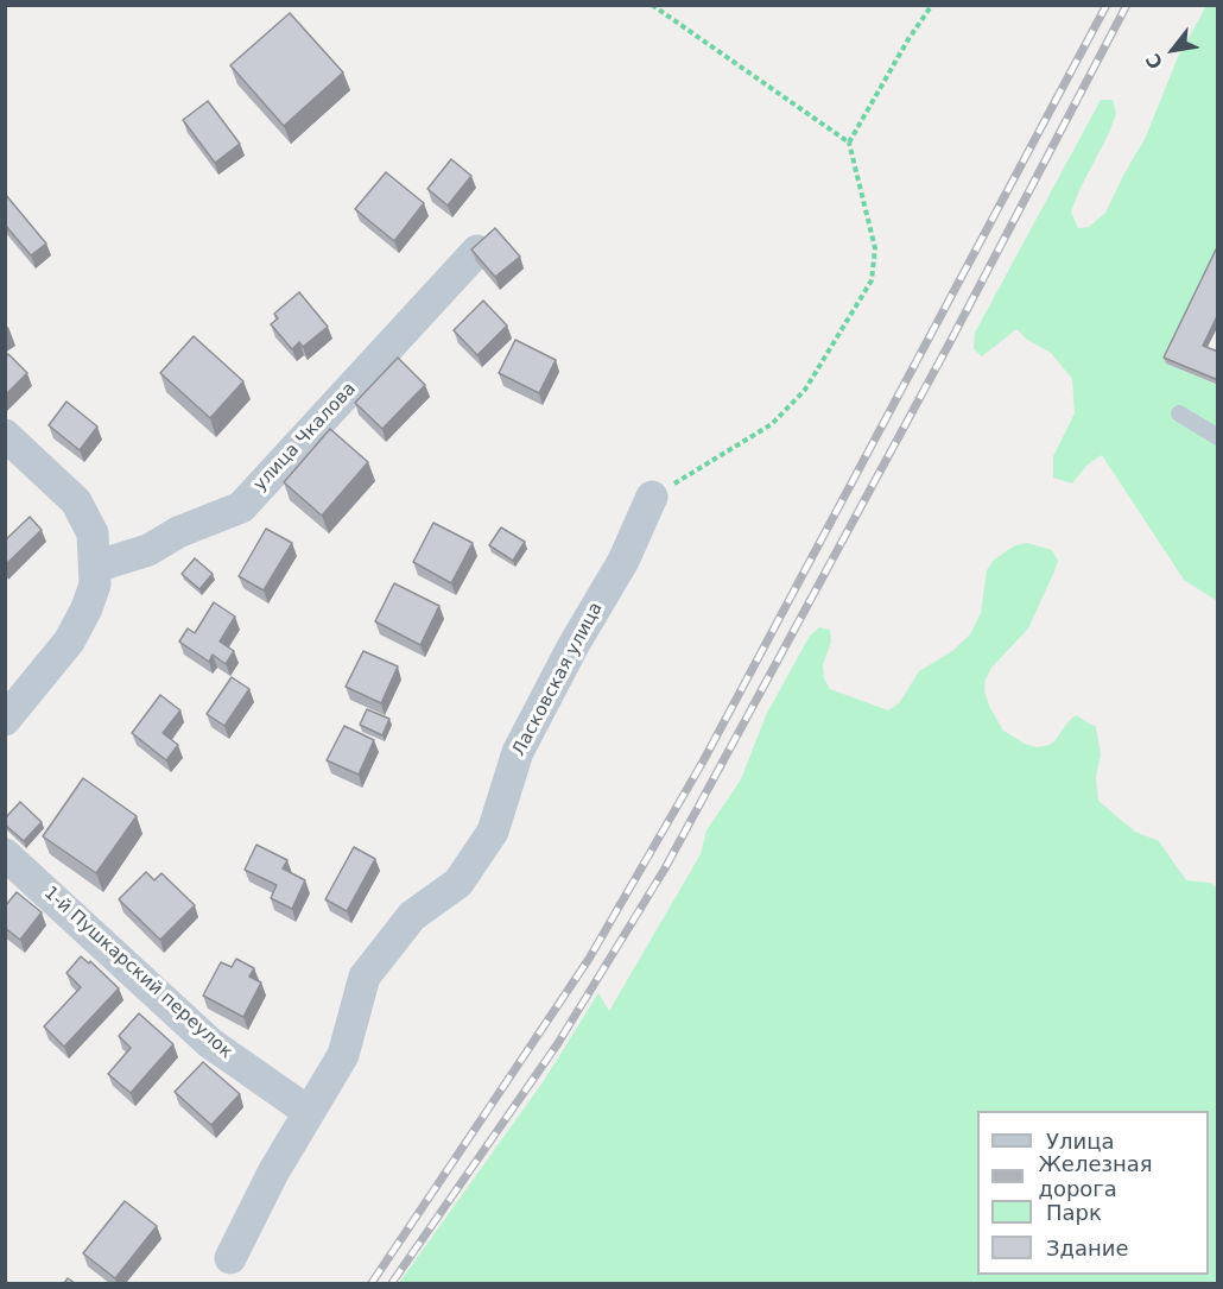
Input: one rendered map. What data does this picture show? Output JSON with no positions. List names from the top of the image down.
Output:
{
  "streets": {
    "street": ["улица Чкалова", "Ласковская улица", "1-й Пушкарский переулок"]
  },
  "crossings": [
    ["Ласковская улица", "1-й Пушкарский переулок"]
  ],
  "legend": [
    "Улица",
    "Железная дорога",
    "Парк",
    "Здание"
  ],
  "north": "bottom left"
}
